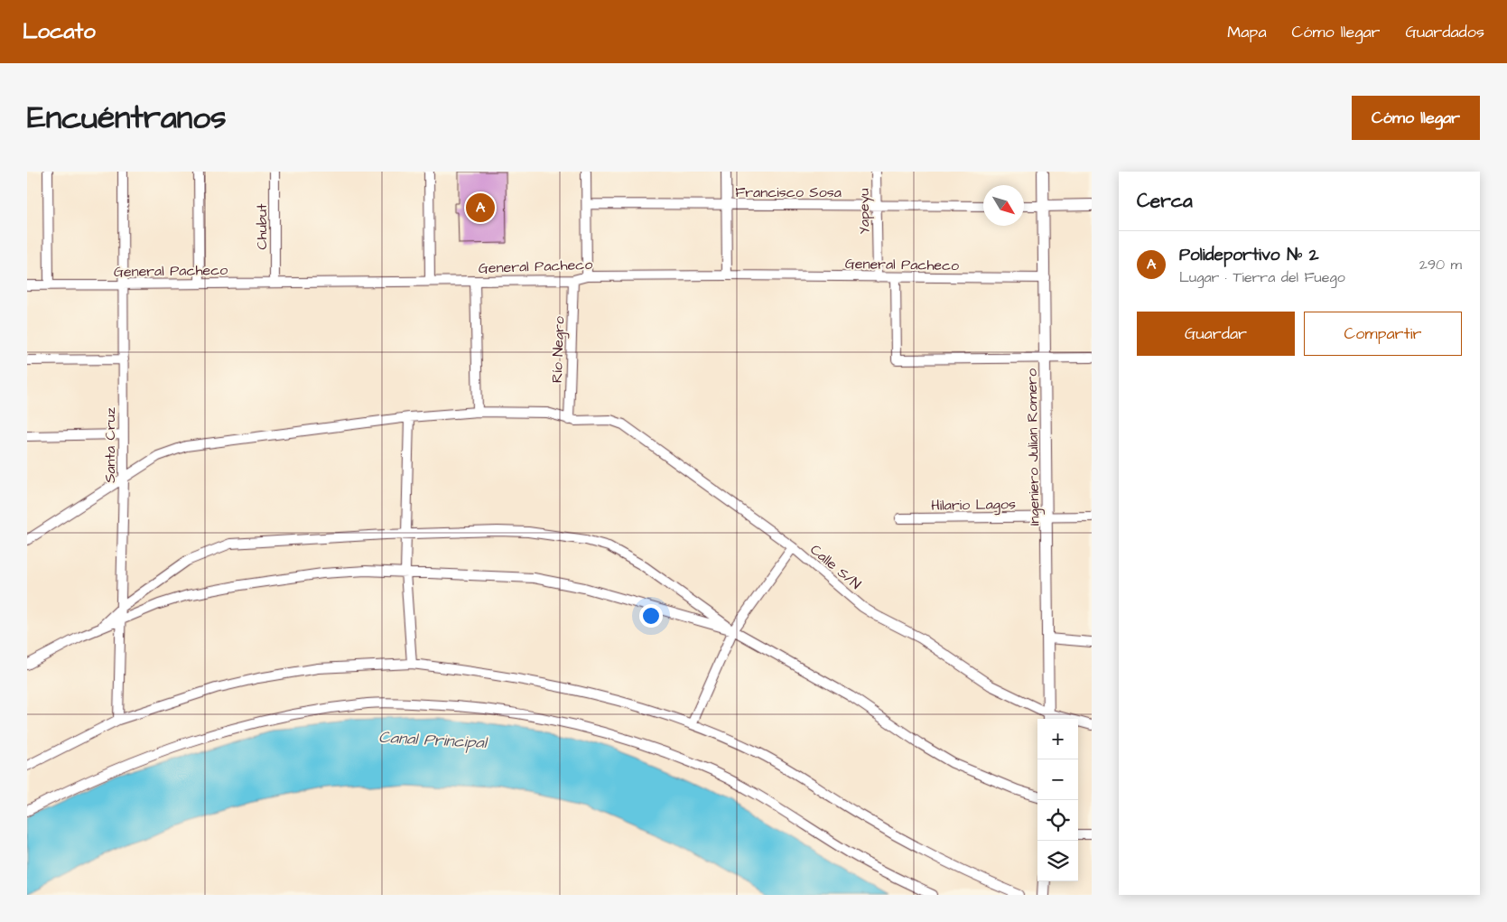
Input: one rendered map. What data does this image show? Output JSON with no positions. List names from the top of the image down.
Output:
{
  "streets": {
    "street": [
      "Francisco Sosa",
      "Yapeyu",
      "Chubut",
      "General Pacheco",
      "Río Negro",
      "Santa Cruz",
      "Ingeniero Julian Romero",
      "Hilario Lagos",
      "Calle S/N"
    ]
  },
  "crossings": [
    ["Francisco Sosa", "Yapeyu"],
    ["Yapeyu", "General Pacheco"],
    ["Chubut", "General Pacheco"],
    ["General Pacheco", "Río Negro"],
    ["General Pacheco", "Santa Cruz"],
    ["General Pacheco", "Ingeniero Julian Romero"],
    ["Río Negro", "Calle S/N"],
    ["Ingeniero Julian Romero", "Hilario Lagos"],
    ["Ingeniero Julian Romero", "Calle S/N"]
  ],
  "water": ["Canal Principal"],
  "north": "bottom right",
  "page": {
    "header": "Locato",
    "nav": ["Mapa", "Cómo llegar", "Guardados"],
    "title": "Encuéntranos",
    "buttons": [
      "Cómo llegar",
      ["Guardar", "Compartir"]
    ],
    "heading": "Cerca",
    "pins": "A",
    "list": [
      {
        "mark": "A",
        "name": "Polideportivo Nº 2",
        "note": "Lugar · Tierra del Fuego",
        "value": "290 m"
      }
    ],
    "map_buttons": ["+", "−"]
  }
}
